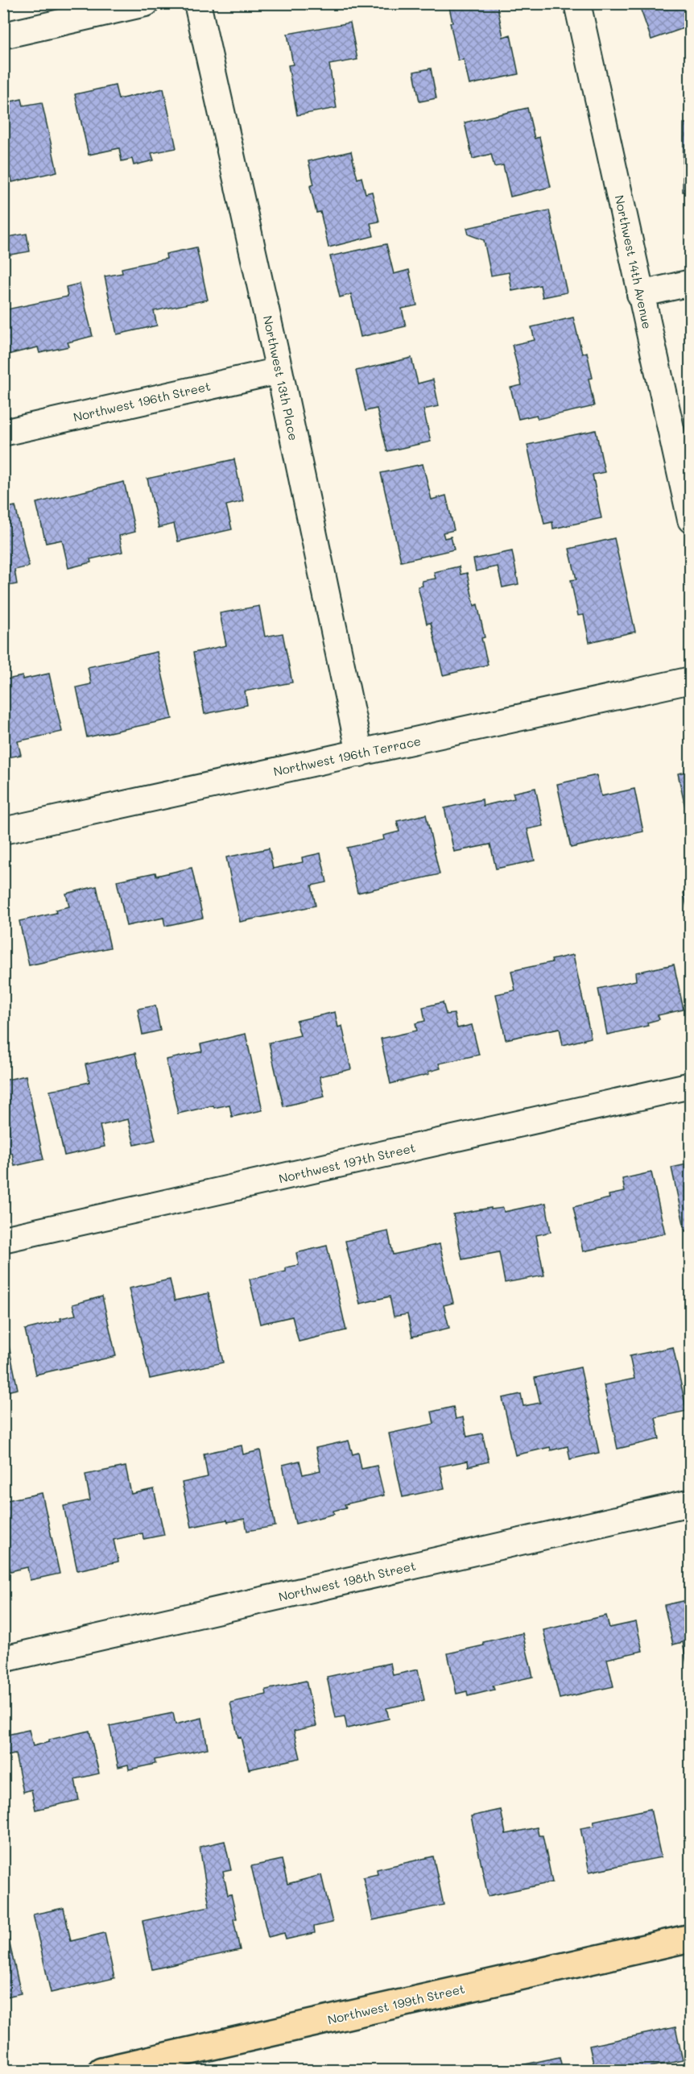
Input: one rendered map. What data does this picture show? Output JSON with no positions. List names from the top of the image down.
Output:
{
  "streets": {
    "main road": ["Northwest 199th Street"],
    "street": [
      "Northwest 14th Avenue",
      "Northwest 13th Place",
      "Northwest 196th Street",
      "Northwest 196th Terrace",
      "Northwest 197th Street",
      "Northwest 198th Street"
    ]
  },
  "crossings": [
    ["Northwest 13th Place", "Northwest 196th Street"],
    ["Northwest 13th Place", "Northwest 196th Terrace"]
  ]
}
